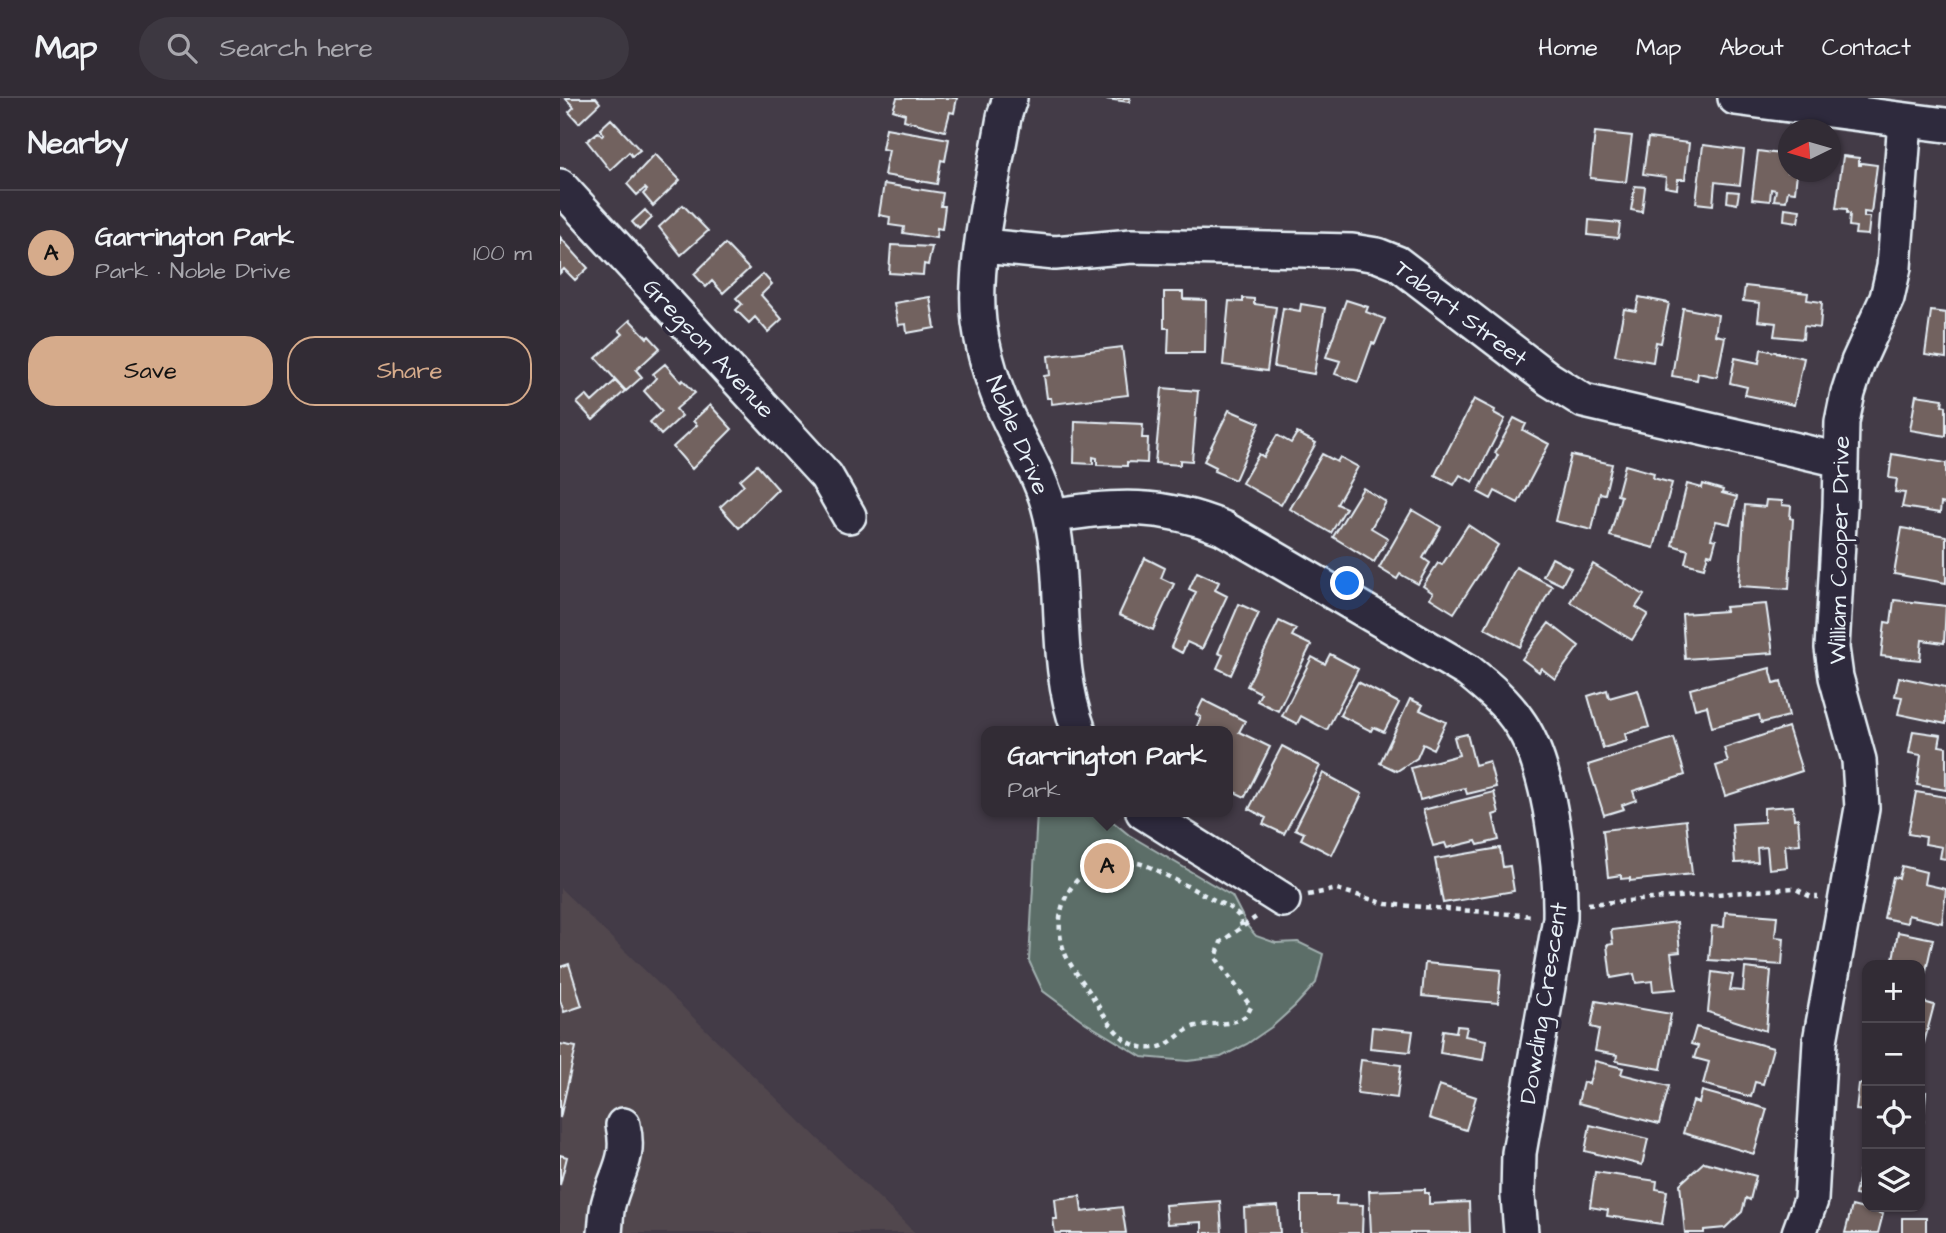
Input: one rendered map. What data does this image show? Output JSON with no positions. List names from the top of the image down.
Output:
{
  "streets": {
    "street": [
      "Tabart Street",
      "Gregson Avenue",
      "Noble Drive",
      "William Cooper Drive",
      "Dowding Crescent"
    ]
  },
  "crossings": [
    ["Tabart Street", "Noble Drive"],
    ["Tabart Street", "William Cooper Drive"],
    ["Noble Drive", "Dowding Crescent"]
  ],
  "north": "left",
  "page": {
    "header": "Map",
    "search": "Search here",
    "nav": [
      "Home",
      "Map",
      "About",
      "Contact"
    ],
    "heading": "Nearby",
    "list": [
      {
        "mark": "A",
        "name": "Garrington Park",
        "note": "Park · Noble Drive",
        "value": "100 m"
      }
    ],
    "buttons": ["Save", "Share"],
    "popup": ["Garrington Park", "Park"],
    "pins": "A",
    "map_buttons": ["+", "−"]
  }
}
